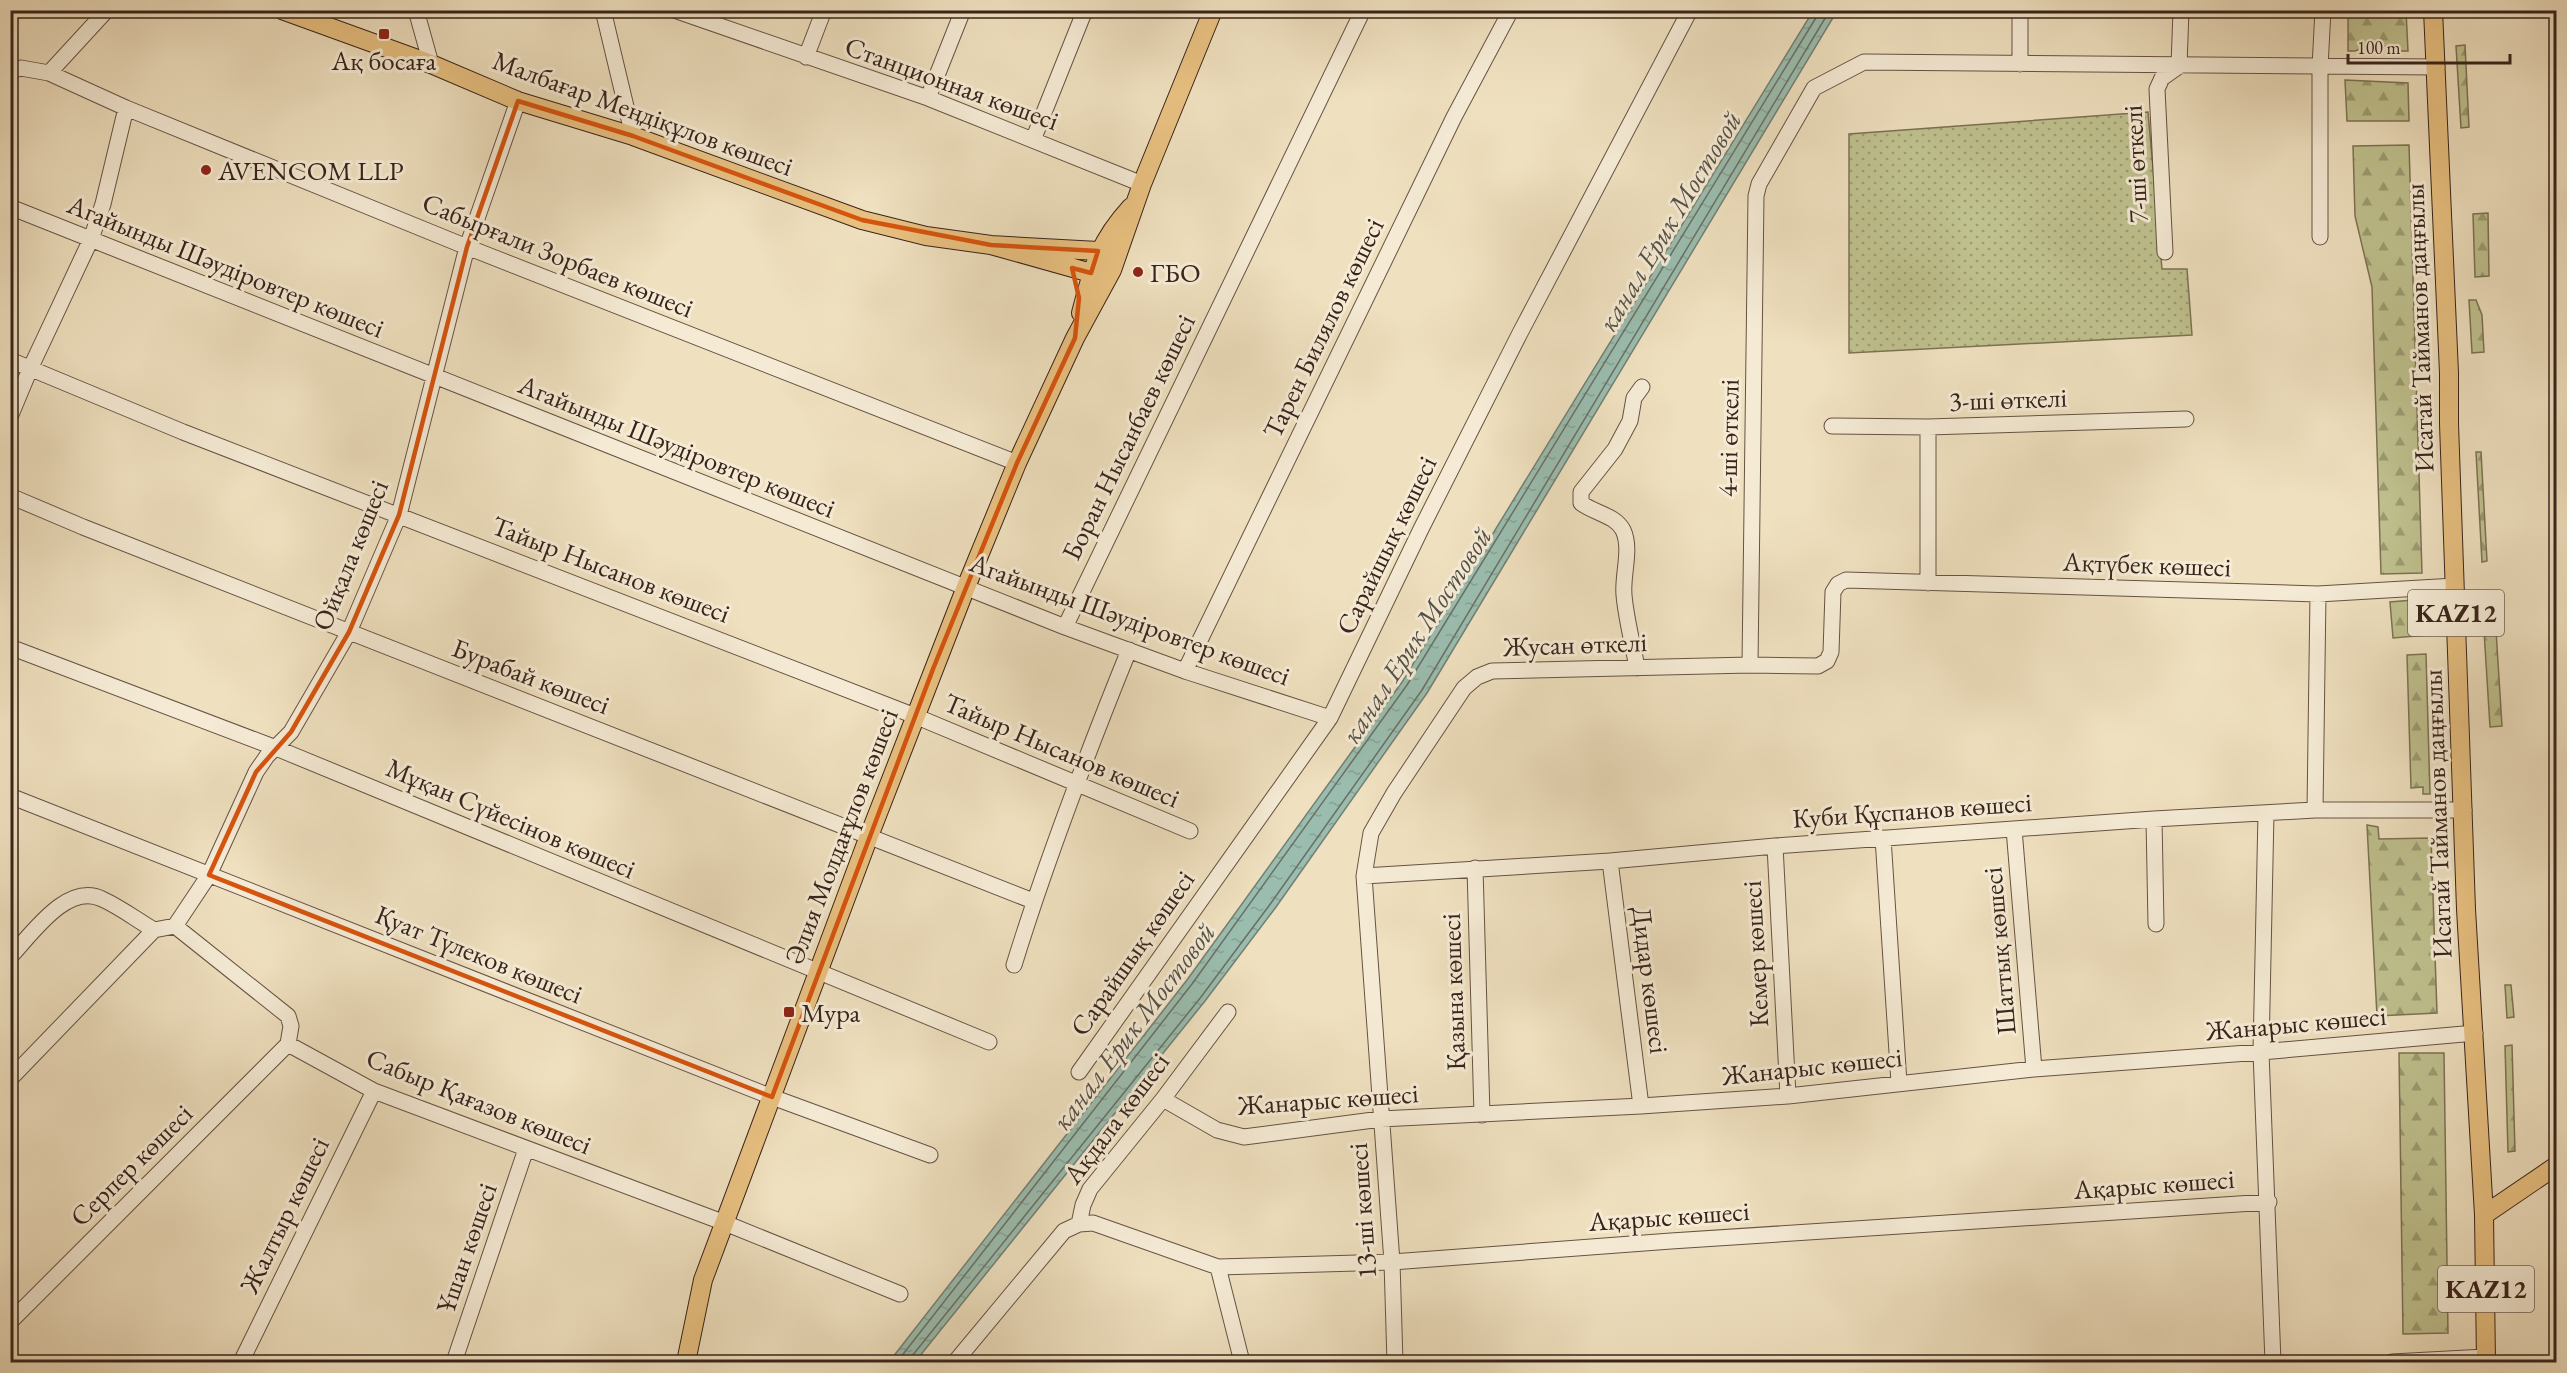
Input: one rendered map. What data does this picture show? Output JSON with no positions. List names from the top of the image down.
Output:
{
  "streets": {
    "main road": [
      "Малбағар Меңдіқұлов көшесі",
      "Исатай Тайманов даңғылы",
      "KAZ12",
      "Әлия Молдағұлов көшесі"
    ],
    "street": [
      "Станционная көшесі",
      "7-шi өткелi",
      "Сабырғали Зорбаев көшесі",
      "Агайынды Шәудіровтер көшесi",
      "Тарен Билялов көшесі",
      "3-шi өткелi",
      "Боран Нысанбаев көшесі",
      "4-шi өткелi",
      "Сарайшық көшесі",
      "Ойқала көшесі",
      "Ақтүбек көшесi",
      "Тайыр Нысанов көшесi",
      "Жусан өткелі",
      "Бурабай көшесi",
      "Куби Құспанов көшесi",
      "Мұқан Сүйесінов көшесі",
      "Шаттық көшесі",
      "Қуат Түлеков көшесі",
      "Кемер көшесі",
      "Дидар көшесі",
      "Қазына көшесі",
      "Жанарыс көшесі",
      "Сабыр Қағазов көшесі",
      "Ақдала көшесі",
      "Серпер көшесі",
      "Ақарыс көшесi",
      "13-ші көшесi",
      "Жалтыр көшесі",
      "Ұшан көшесі"
    ]
  },
  "crossings": [
    ["Станционная көшесі", "Әлия Молдағұлов көшесі"],
    ["Малбағар Меңдіқұлов көшесі", "Ойқала көшесі"],
    ["Малбағар Меңдіқұлов көшесі", "Әлия Молдағұлов көшесі"],
    ["7-шi өткелi", "4-шi өткелi"],
    ["Сабырғали Зорбаев көшесі", "Ойқала көшесі"],
    ["Сабырғали Зорбаев көшесі", "Әлия Молдағұлов көшесі"],
    ["Агайынды Шәудіровтер көшесi", "Тарен Билялов көшесі"],
    ["Агайынды Шәудіровтер көшесi", "Боран Нысанбаев көшесі"],
    ["Агайынды Шәудіровтер көшесi", "Сарайшық көшесі"],
    ["Агайынды Шәудіровтер көшесi", "Ойқала көшесі"],
    ["Агайынды Шәудіровтер көшесi", "Әлия Молдағұлов көшесі"],
    ["Исатай Тайманов даңғылы", "4-шi өткелi"],
    ["Исатай Тайманов даңғылы", "Ақтүбек көшесi"],
    ["Исатай Тайманов даңғылы", "Куби Құспанов көшесi"],
    ["Исатай Тайманов даңғылы", "Жанарыс көшесі"],
    ["4-шi өткелi", "Жусан өткелі"],
    ["Ойқала көшесі", "Тайыр Нысанов көшесi"],
    ["Ойқала көшесі", "Бурабай көшесi"],
    ["Ойқала көшесі", "Мұқан Сүйесінов көшесі"],
    ["Ойқала көшесі", "Қуат Түлеков көшесі"],
    ["Ақтүбек көшесi", "Жусан өткелі"],
    ["Тайыр Нысанов көшесi", "Әлия Молдағұлов көшесі"],
    ["Жусан өткелі", "Куби Құспанов көшесi"],
    ["Жусан өткелі", "13-ші көшесi"],
    ["Бурабай көшесi", "Әлия Молдағұлов көшесі"],
    ["Куби Құспанов көшесi", "Шаттық көшесі"],
    ["Куби Құспанов көшесi", "Кемер көшесі"],
    ["Куби Құспанов көшесi", "Дидар көшесі"],
    ["Куби Құспанов көшесi", "Қазына көшесі"],
    ["Куби Құспанов көшесi", "13-ші көшесi"],
    ["Мұқан Сүйесінов көшесі", "Әлия Молдағұлов көшесі"],
    ["Әлия Молдағұлов көшесі", "Қуат Түлеков көшесі"],
    ["Әлия Молдағұлов көшесі", "Сабыр Қағазов көшесі"],
    ["Шаттық көшесі", "Жанарыс көшесі"],
    ["Кемер көшесі", "Жанарыс көшесі"],
    ["Дидар көшесі", "Жанарыс көшесі"],
    ["Қазына көшесі", "Жанарыс көшесі"],
    ["Жанарыс көшесі", "Ақдала көшесі"],
    ["Жанарыс көшесі", "13-ші көшесi"],
    ["Сабыр Қағазов көшесі", "Серпер көшесі"],
    ["Сабыр Қағазов көшесі", "Жалтыр көшесі"],
    ["Сабыр Қағазов көшесі", "Ұшан көшесі"],
    ["Ақдала көшесі", "Ақарыс көшесi"],
    ["Ақарыс көшесi", "13-ші көшесi"]
  ],
  "water": ["канал Ерик Мостовой"],
  "places": {
    "transit": ["Ақ босаға", "Мура"],
    "other": ["AVENCOM LLP", "ГБО"]
  },
  "scale_bar": "100 m"
}
